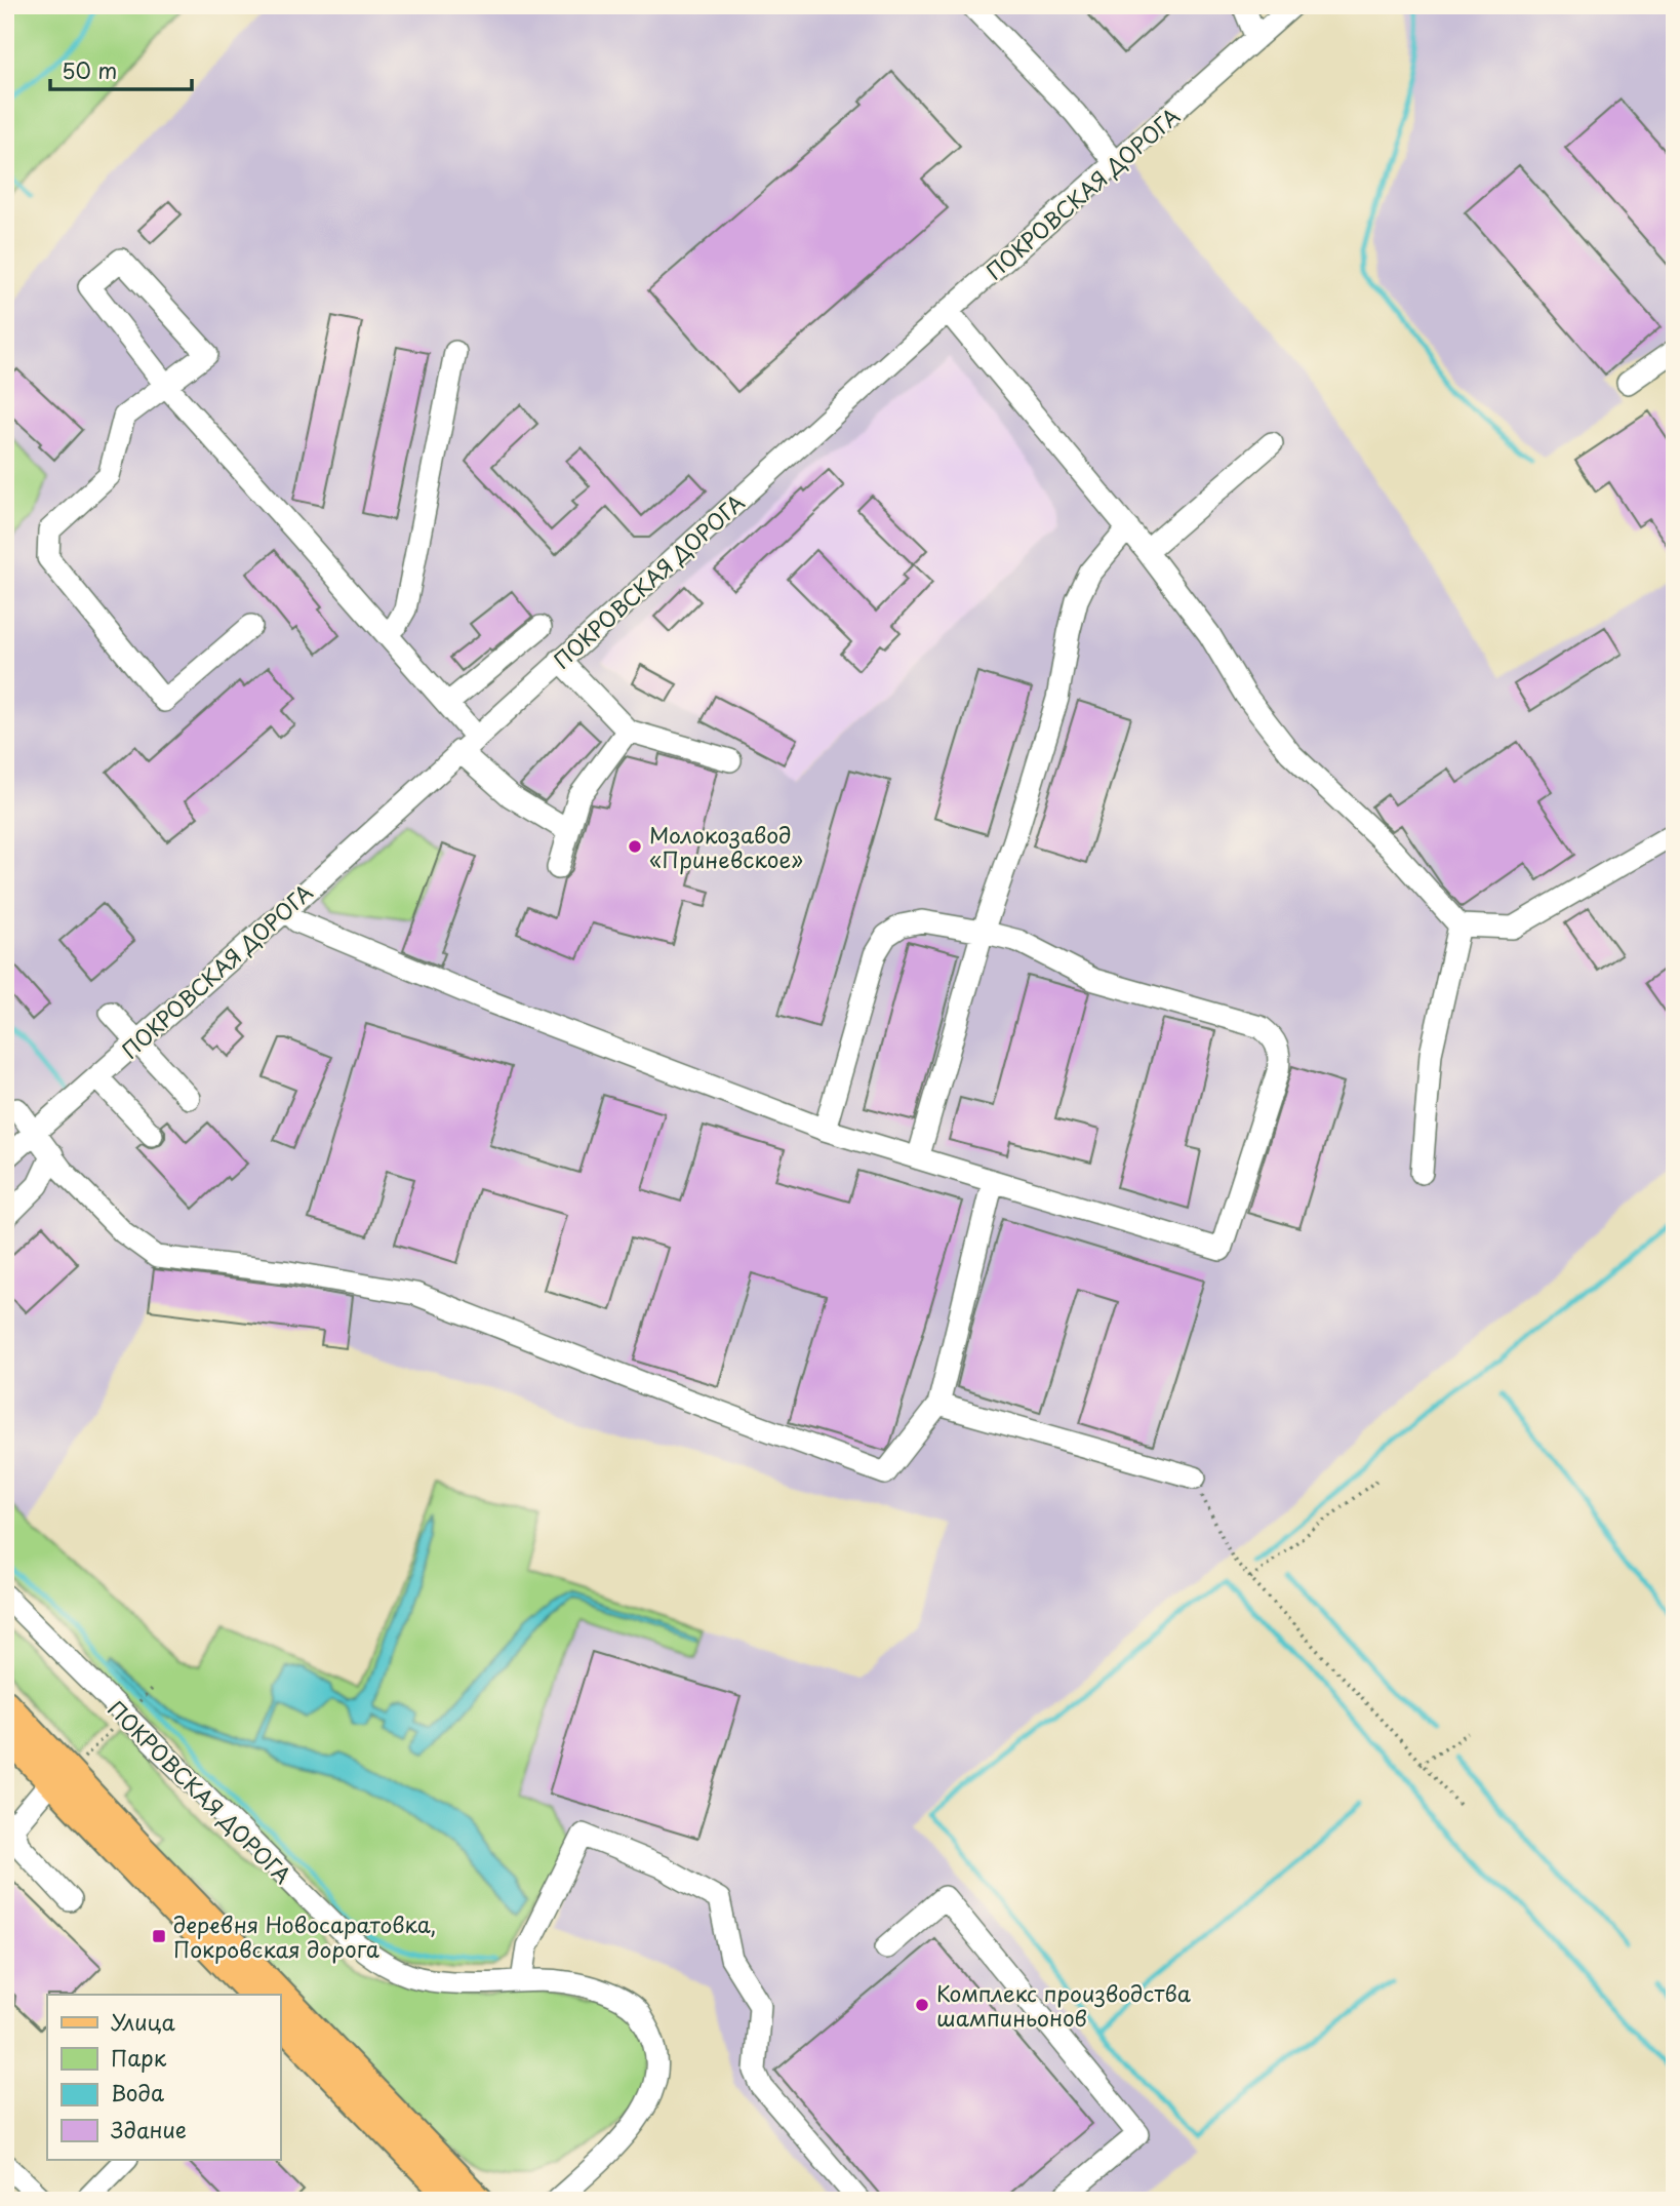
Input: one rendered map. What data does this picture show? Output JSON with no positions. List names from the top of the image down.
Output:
{
  "streets": {
    "street": ["ПОКРОВСКАЯ ДОРОГА"]
  },
  "places": {
    "other": ["Молокозавод «Приневское»", "Комплекс производства шампиньонов"],
    "transit": ["деревня Новосаратовка, Покровская дорога"]
  },
  "legend": [
    "Улица",
    "Парк",
    "Вода",
    "Здание"
  ],
  "scale_bar": "50 m"
}
